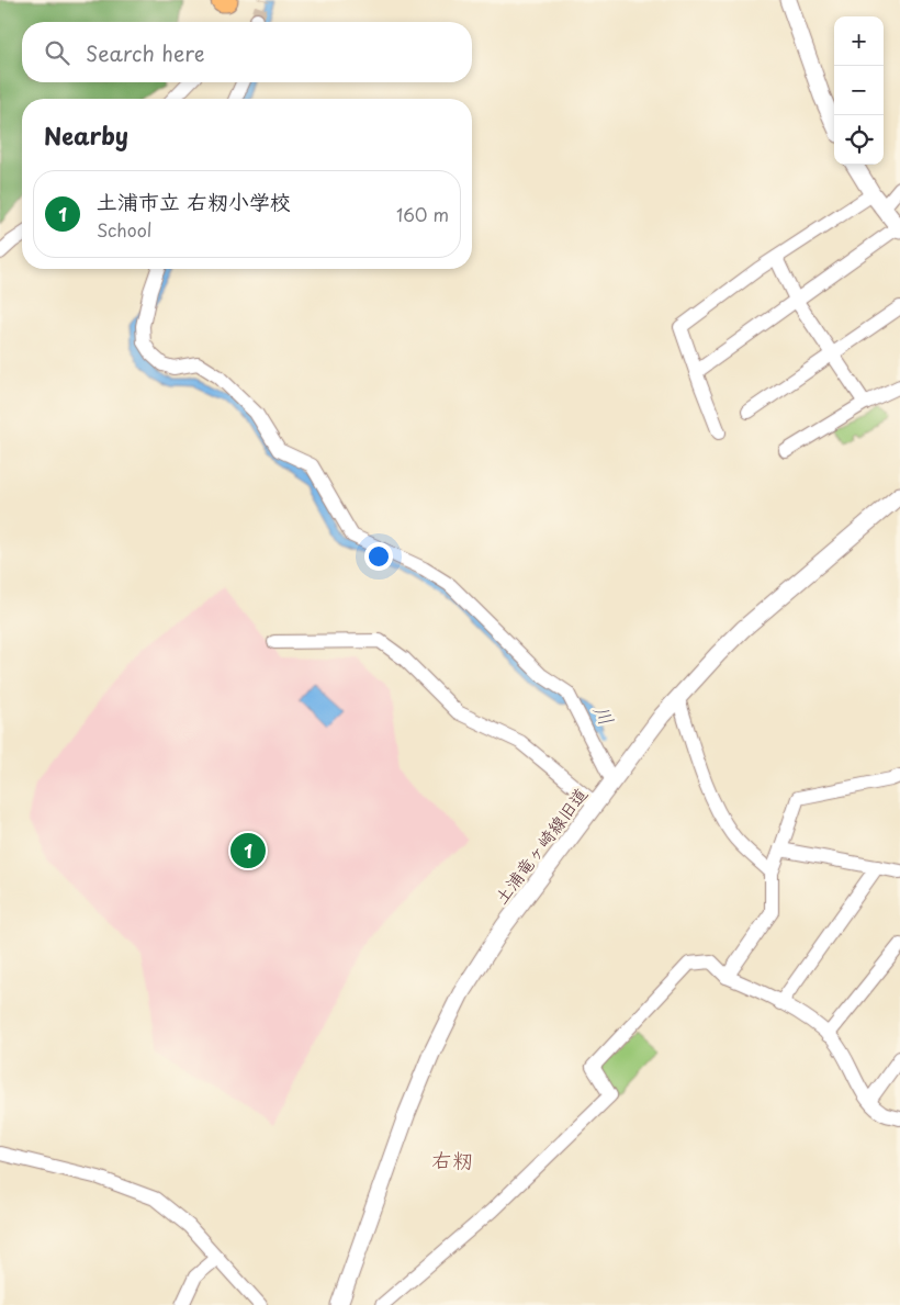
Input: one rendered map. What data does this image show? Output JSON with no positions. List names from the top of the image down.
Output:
{
  "streets": {
    "street": ["土浦竜ヶ崎線旧道"]
  },
  "districts": ["右籾"],
  "water": ["川"],
  "page": {
    "map_buttons": ["+", "−"],
    "search": "Search here",
    "heading": "Nearby",
    "list": [
      {
        "mark": "1",
        "name": "土浦市立 右籾小学校",
        "note": "School",
        "value": "160 m"
      }
    ],
    "pins": "1"
  }
}
